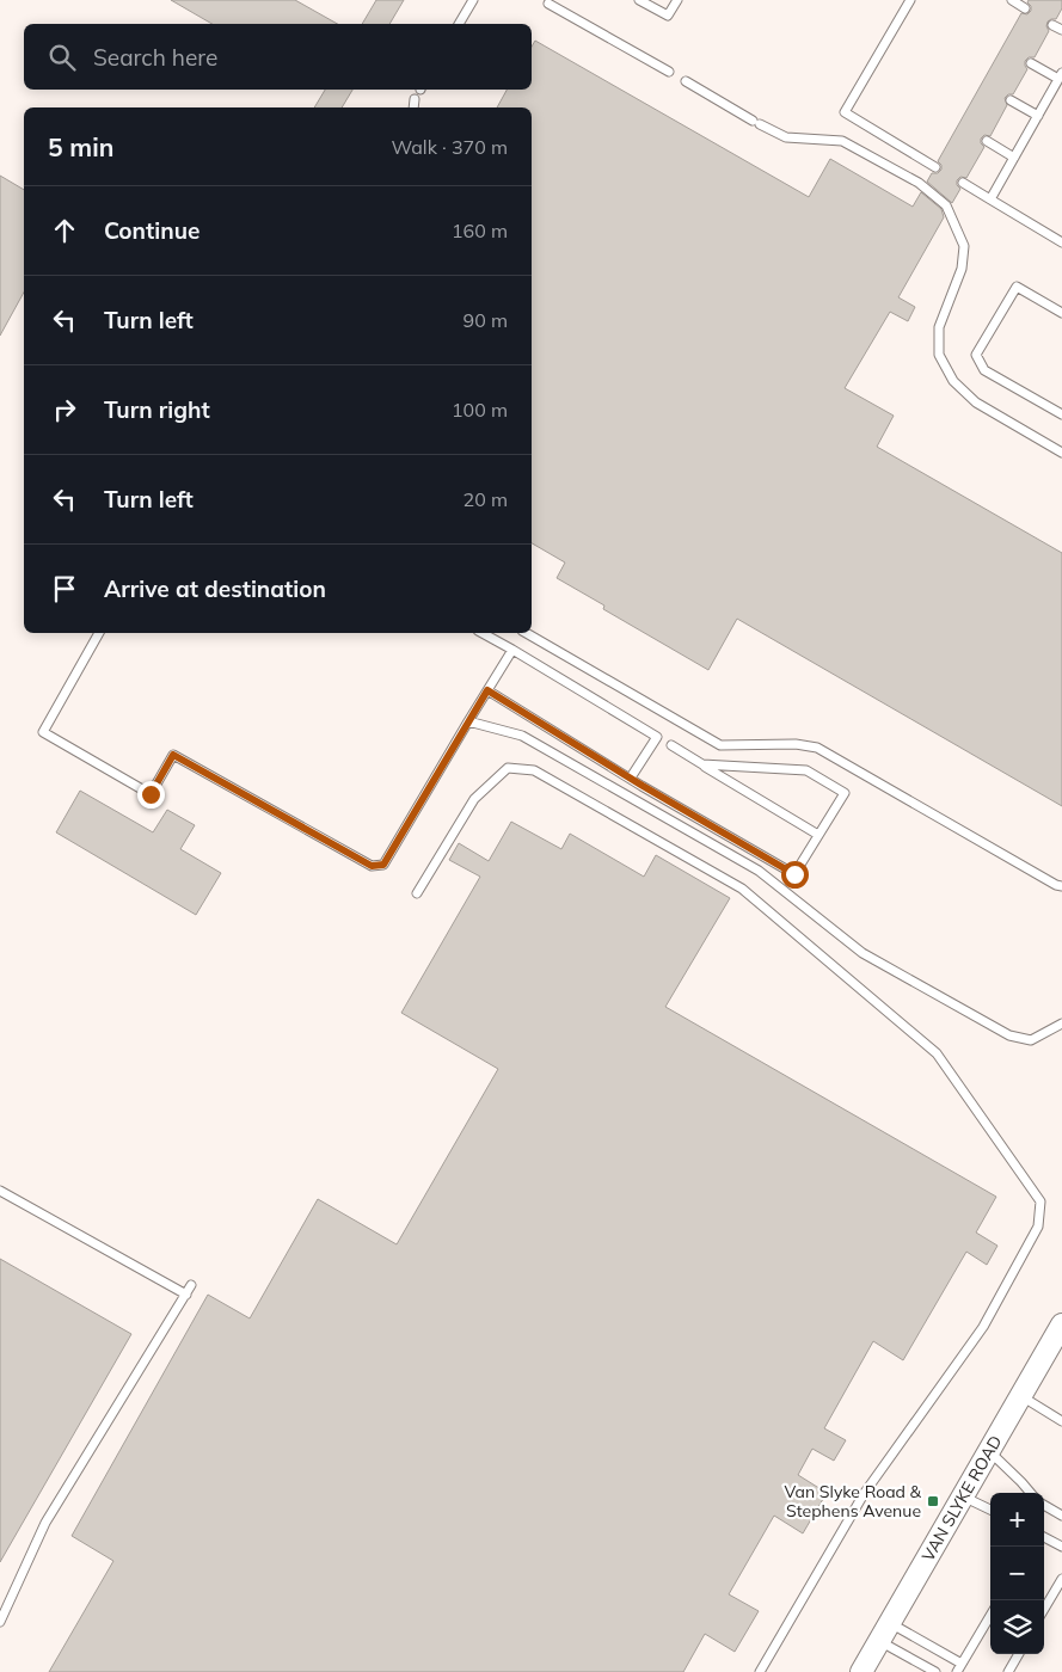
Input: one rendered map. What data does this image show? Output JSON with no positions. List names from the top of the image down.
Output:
{
  "streets": {
    "street": ["VAN SLYKE ROAD"]
  },
  "places": {
    "transit": ["Van Slyke Road & Stephens Avenue"]
  },
  "page": {
    "search": "Search here",
    "heading": ["5 min", "Walk · 370 m"],
    "list": [
      ["Continue", "160 m"],
      ["Turn left", "90 m"],
      ["Turn right", "100 m"],
      ["Turn left", "20 m"],
      "Arrive at destination"
    ],
    "map_buttons": ["+", "−"]
  }
}
